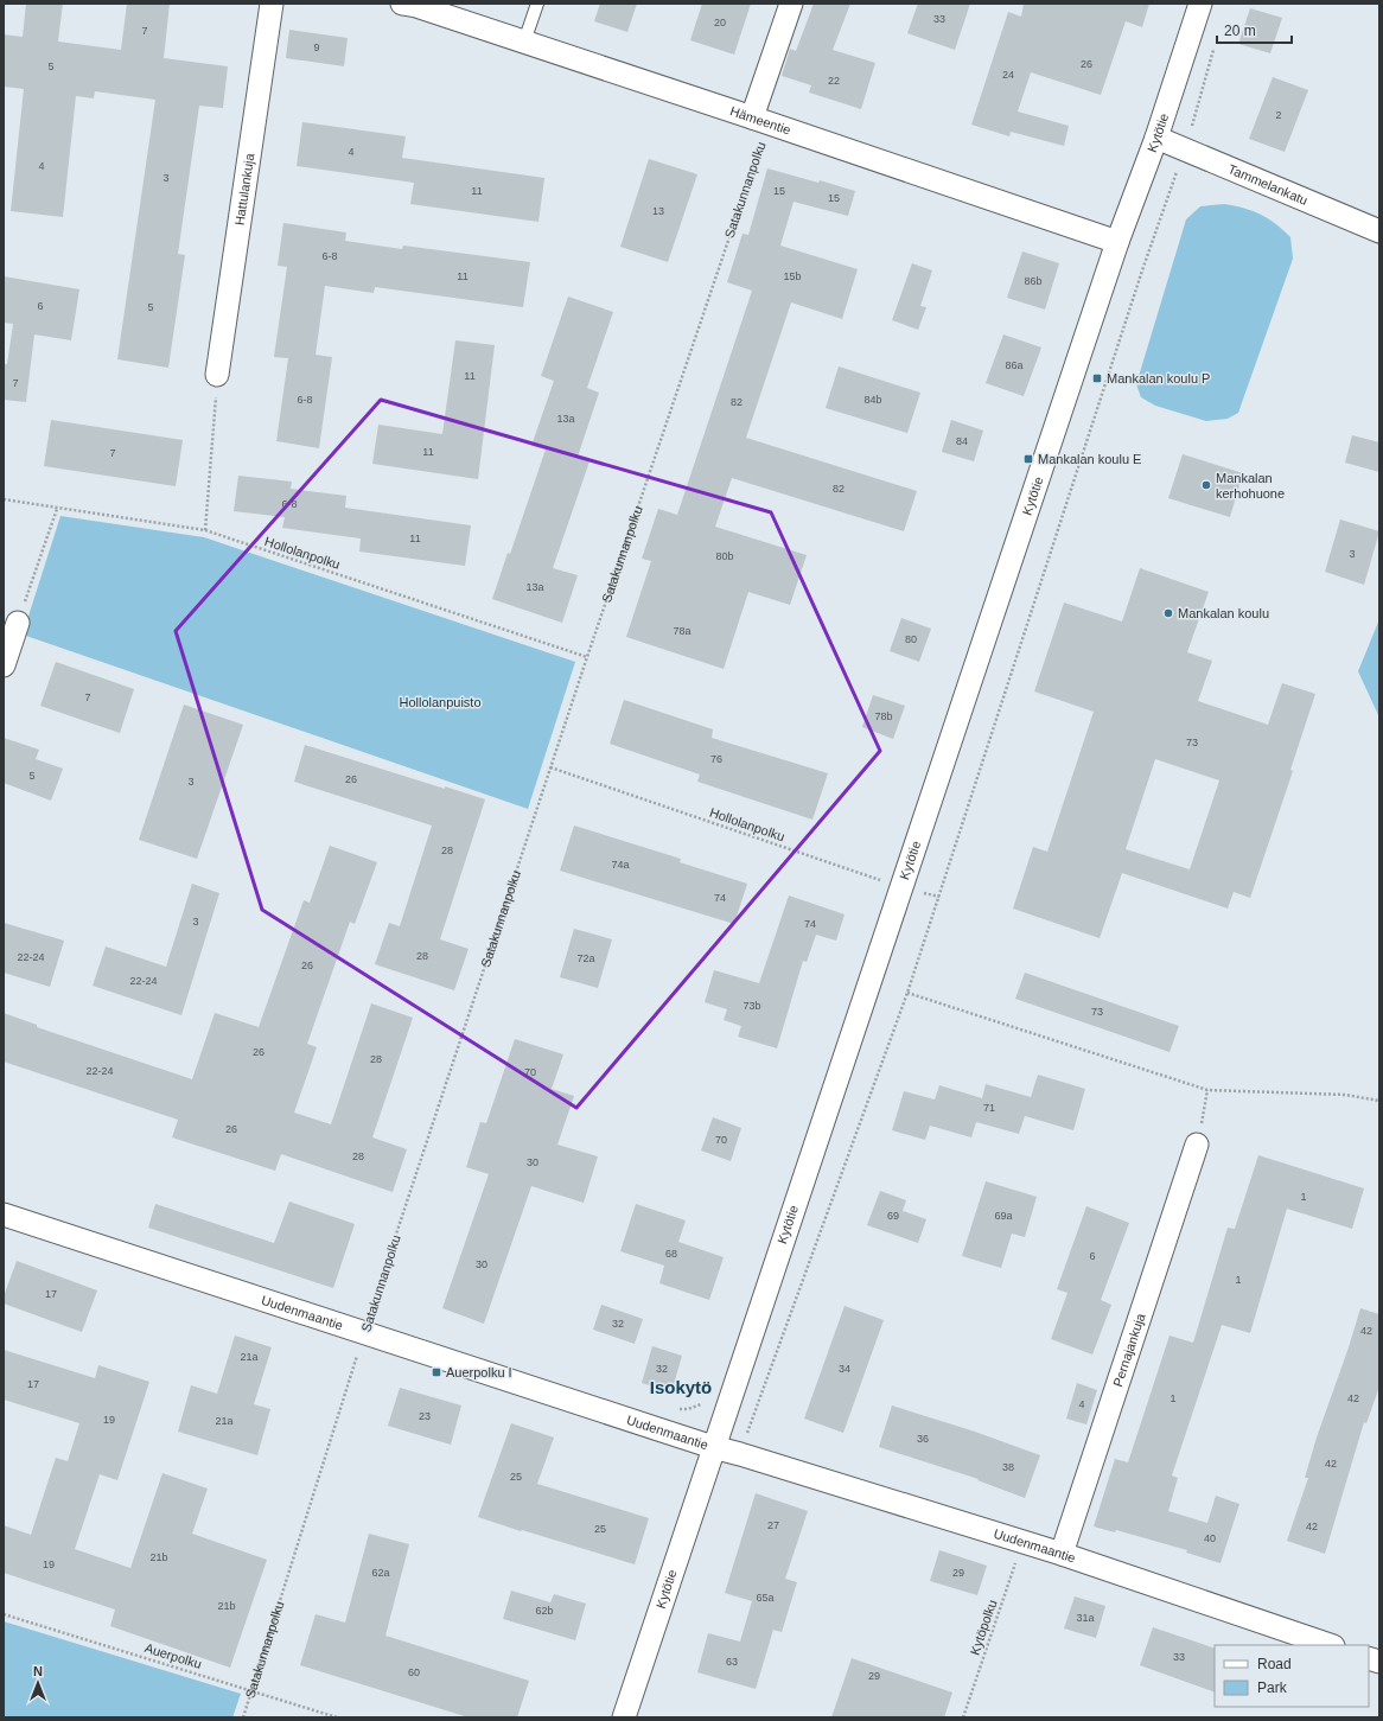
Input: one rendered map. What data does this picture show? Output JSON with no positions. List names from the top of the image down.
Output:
{
  "streets": {
    "street": [
      "Hämeentie",
      "Kytötie",
      "Tammelankatu",
      "Hattulankuja",
      "Uudenmaantie",
      "Pernajankuja"
    ],
    "path": [
      "Satakunnanpolku",
      "Hollolanpolku",
      "Kytöpolku",
      "Auerpolku"
    ]
  },
  "crossings": [
    ["Hämeentie", "Kytötie"],
    ["Hämeentie", "Satakunnanpolku"],
    ["Kytötie", "Tammelankatu"],
    ["Kytötie", "Hollolanpolku"],
    ["Kytötie", "Uudenmaantie"],
    ["Satakunnanpolku", "Hollolanpolku"],
    ["Satakunnanpolku", "Uudenmaantie"],
    ["Satakunnanpolku", "Auerpolku"],
    ["Uudenmaantie", "Pernajankuja"],
    ["Uudenmaantie", "Kytöpolku"]
  ],
  "districts": ["Isokytö"],
  "parks": ["Hollolanpuisto"],
  "places": {
    "transit": ["Mankalan koulu P", "Mankalan koulu E", "Auerpolku I"],
    "other": ["Mankalan kerhohuone", "Mankalan koulu"]
  },
  "house_numbers": [
    "33",
    "20",
    "7",
    "9",
    "26",
    "5",
    "24",
    "22",
    "2",
    "4",
    "4",
    "3",
    "11",
    "15",
    "15",
    "13",
    "6-8",
    "11",
    "15b",
    "86b",
    "6",
    "5",
    "86a",
    "11",
    "7",
    "6-8",
    "84b",
    "82",
    "13a",
    "84",
    "11",
    "7",
    "82",
    "6-8",
    "11",
    "3",
    "80b",
    "13a",
    "78a",
    "80",
    "7",
    "78b",
    "73",
    "76",
    "5",
    "26",
    "3",
    "28",
    "74a",
    "74",
    "3",
    "74",
    "28",
    "22-24",
    "72a",
    "26",
    "22-24",
    "73b",
    "73",
    "26",
    "28",
    "22-24",
    "70",
    "71",
    "26",
    "70",
    "28",
    "30",
    "1",
    "69",
    "69a",
    "68",
    "6",
    "30",
    "1",
    "17",
    "32",
    "42",
    "21a",
    "32",
    "34",
    "17",
    "1",
    "42",
    "4",
    "23",
    "19",
    "21a",
    "36",
    "42",
    "38",
    "25",
    "27",
    "42",
    "25",
    "40",
    "21b",
    "19",
    "62a",
    "29",
    "65a",
    "21b",
    "62b",
    "31a",
    "33",
    "63",
    "60",
    "29"
  ],
  "legend": ["Road", "Park"],
  "scale_bar": "20 m",
  "north": "top"
}
